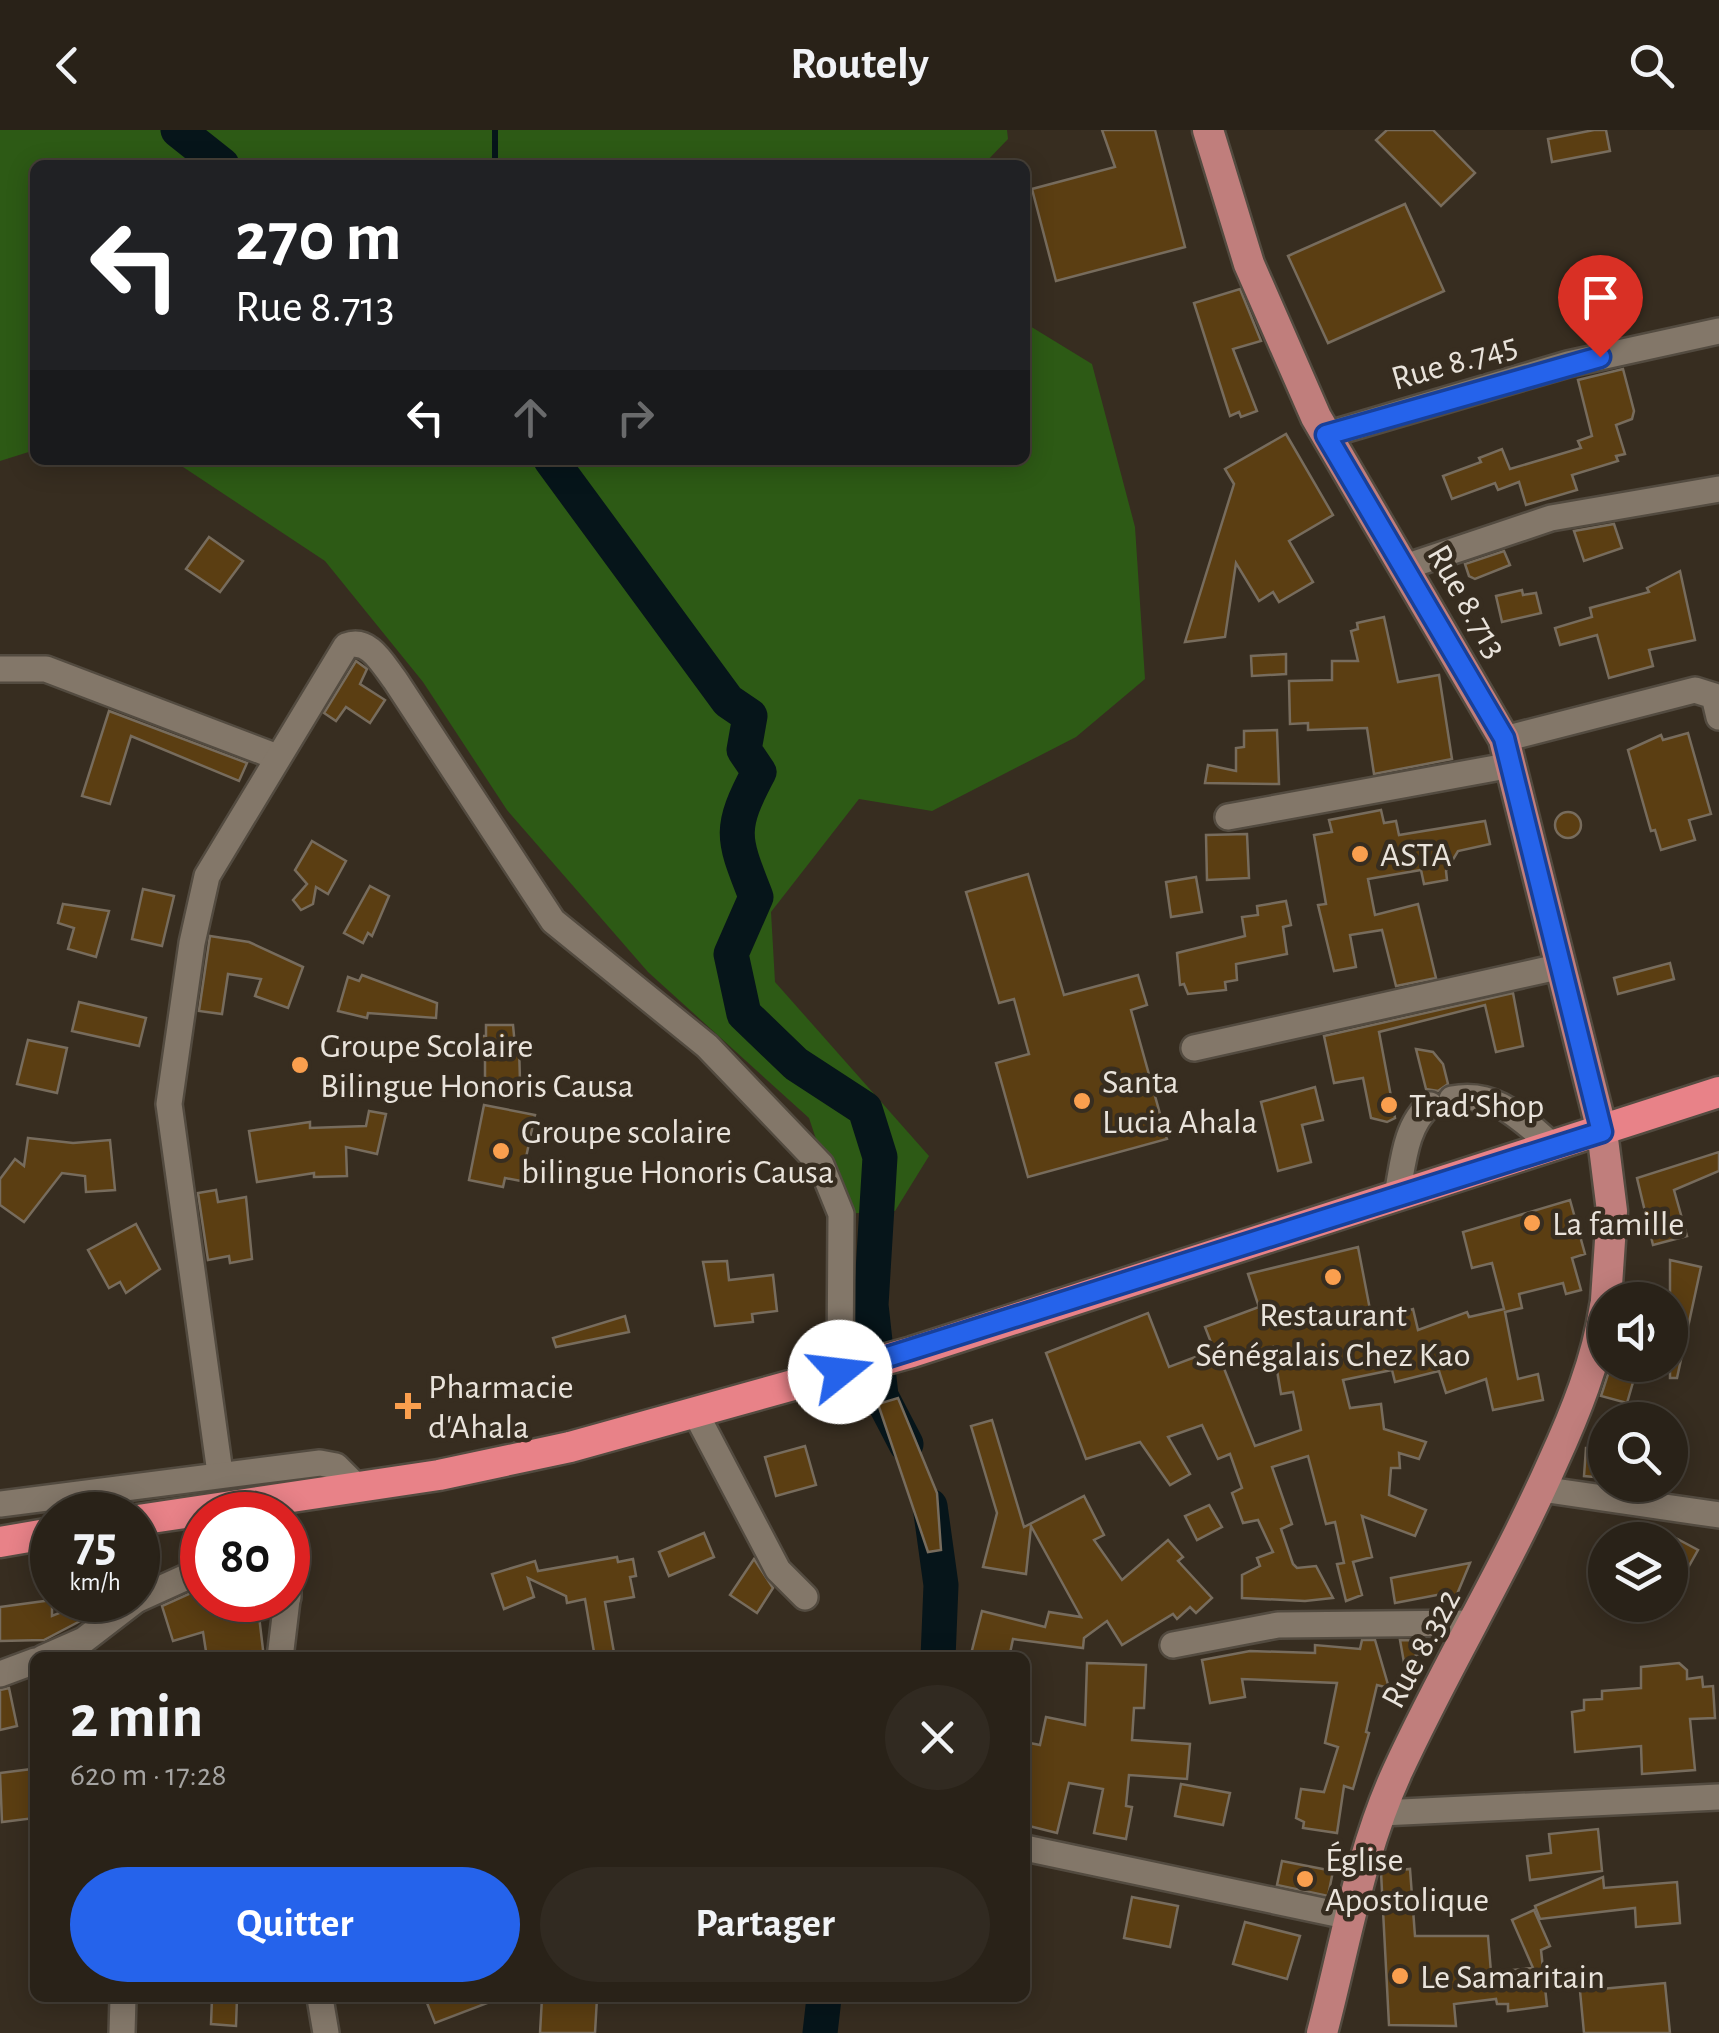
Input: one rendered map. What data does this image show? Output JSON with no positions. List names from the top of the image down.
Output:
{
  "streets": {
    "main road": ["Rue 8.713", "Rue 8.322"],
    "street": ["Rue 8.745"]
  },
  "crossings": [
    ["Rue 8.745", "Rue 8.713"],
    ["Rue 8.713", "Rue 8.322"]
  ],
  "places": {
    "other": [
      "ASTA",
      "Groupe Scolaire Bilingue Honoris Causa",
      "Santa Lucia Ahala",
      "Trad'Shop",
      "Groupe scolaire bilingue Honoris Causa",
      "La famille",
      "Restaurant Sénégalais Chez Kao",
      "Église Apostolique",
      "Le Samaritain"
    ],
    "health": ["Pharmacie d'Ahala"]
  },
  "page": {
    "header": "Routely",
    "turn": ["270 m", "Rue 8.713"],
    "speed": "75 km/h",
    "limit": "80",
    "heading": ["2 min", "620 m · 17:28"],
    "buttons": ["Quitter", "Partager"]
  }
}
